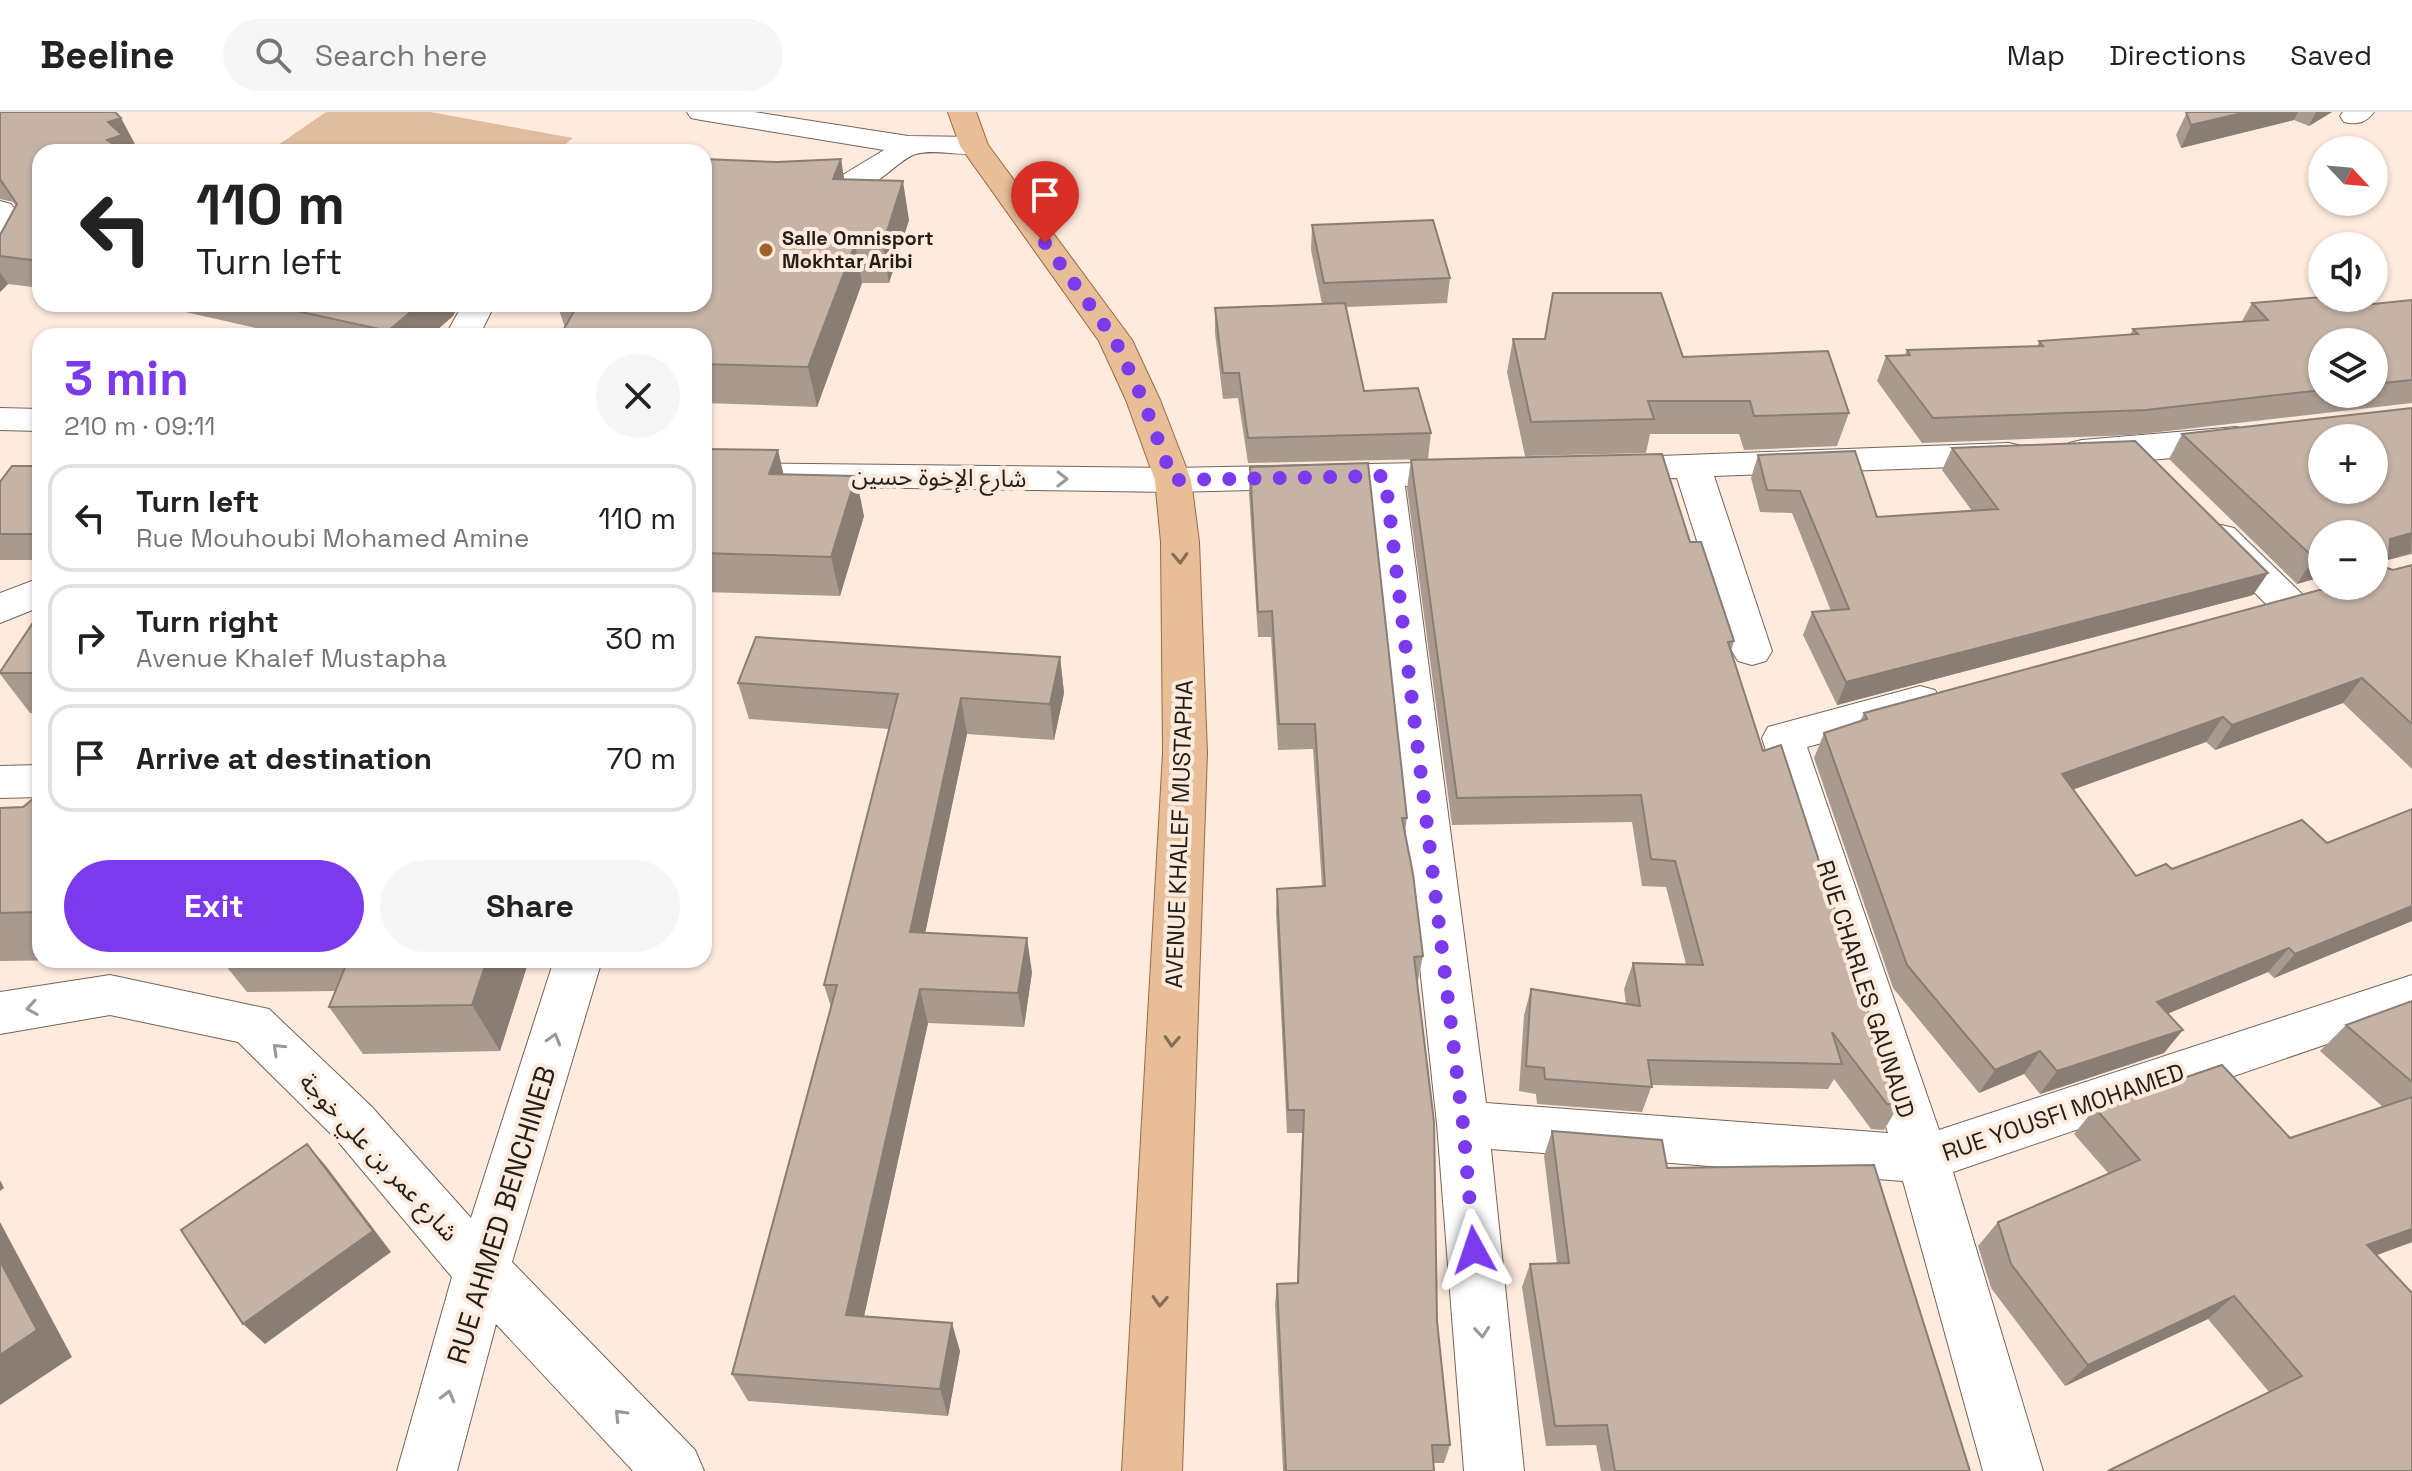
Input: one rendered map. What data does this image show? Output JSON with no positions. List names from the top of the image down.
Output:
{
  "streets": {
    "main road": ["AVENUE KHALEF MUSTAPHA"],
    "street": [
      "شارع الإخوة حسين",
      "RUE CHARLES GAUNAUD",
      "RUE YOUSFI MOHAMED",
      "شارع عمر بن علي خوجة",
      "RUE AHMED BENCHINEB"
    ]
  },
  "crossings": [
    ["شارع الإخوة حسين", "AVENUE KHALEF MUSTAPHA"],
    ["RUE CHARLES GAUNAUD", "RUE YOUSFI MOHAMED"],
    ["شارع عمر بن علي خوجة", "RUE AHMED BENCHINEB"]
  ],
  "one_way": ["AVENUE KHALEF MUSTAPHA", "شارع عمر بن علي خوجة", "RUE AHMED BENCHINEB"],
  "places": ["Salle Omnisport Mokhtar Aribi"],
  "north": "bottom right",
  "page": {
    "header": "Beeline",
    "search": "Search here",
    "nav": ["Map", "Directions", "Saved"],
    "map_buttons": ["+", "−"],
    "turn": ["110 m", "Turn left"],
    "heading": ["3 min", "210 m · 09:11"],
    "list": [
      {
        "name": "Turn left",
        "note": "Rue Mouhoubi Mohamed Amine",
        "value": "110 m"
      },
      {
        "name": "Turn right",
        "note": "Avenue Khalef Mustapha",
        "value": "30 m"
      },
      {
        "name": "Arrive at destination",
        "value": "70 m"
      }
    ],
    "buttons": ["Exit", "Share"]
  }
}
